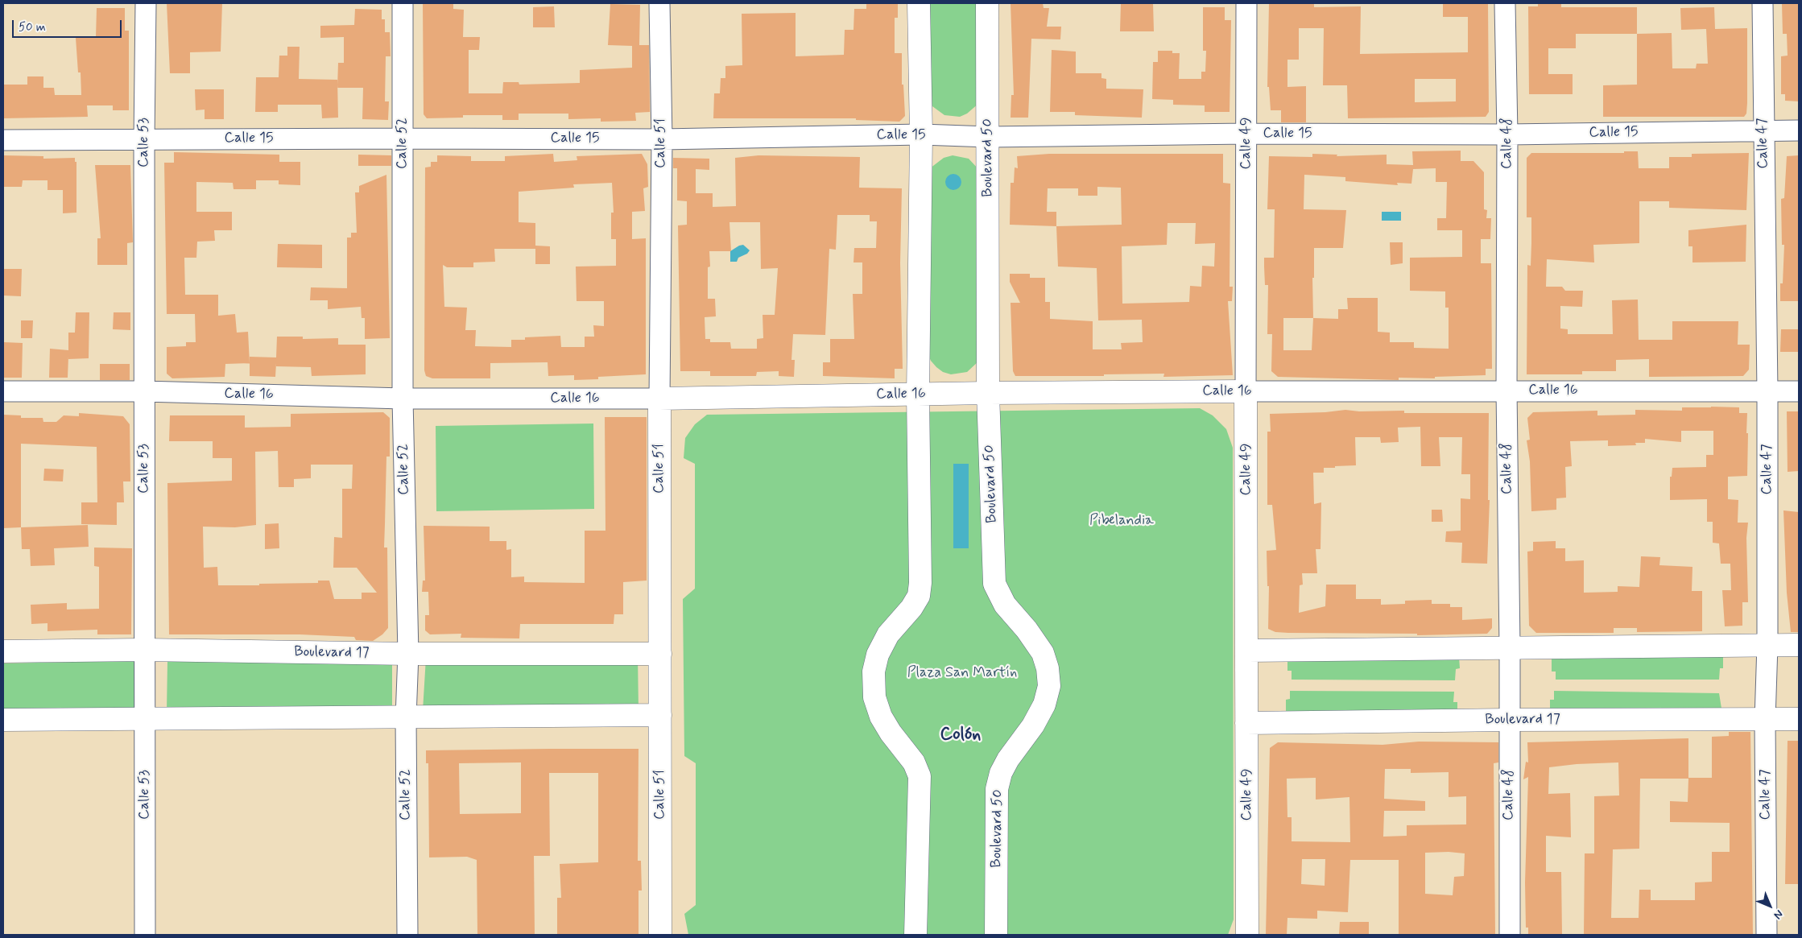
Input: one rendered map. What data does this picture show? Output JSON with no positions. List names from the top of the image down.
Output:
{
  "streets": {
    "main road": [
      "Calle 51",
      "Calle 49",
      "Boulevard 50",
      "Calle 16",
      "Boulevard 17"
    ],
    "street": [
      "Calle 15",
      "Calle 53",
      "Calle 52",
      "Calle 48",
      "Calle 47"
    ]
  },
  "crossings": [
    ["Calle 15", "Calle 53"],
    ["Calle 15", "Calle 52"],
    ["Calle 15", "Calle 51"],
    ["Calle 15", "Calle 49"],
    ["Calle 15", "Calle 48"],
    ["Calle 15", "Calle 47"],
    ["Calle 15", "Boulevard 50"],
    ["Calle 53", "Calle 16"],
    ["Calle 53", "Boulevard 17"],
    ["Calle 52", "Calle 16"],
    ["Calle 52", "Boulevard 17"],
    ["Calle 51", "Calle 16"],
    ["Calle 51", "Boulevard 17"],
    ["Calle 49", "Calle 16"],
    ["Calle 49", "Boulevard 17"],
    ["Calle 48", "Calle 16"],
    ["Calle 48", "Boulevard 17"],
    ["Calle 47", "Calle 16"],
    ["Calle 47", "Boulevard 17"],
    ["Boulevard 50", "Calle 16"]
  ],
  "districts": ["Colón"],
  "parks": ["Pibelandia", "Plaza San Martín"],
  "scale_bar": "50 m",
  "north": "bottom right"
}
